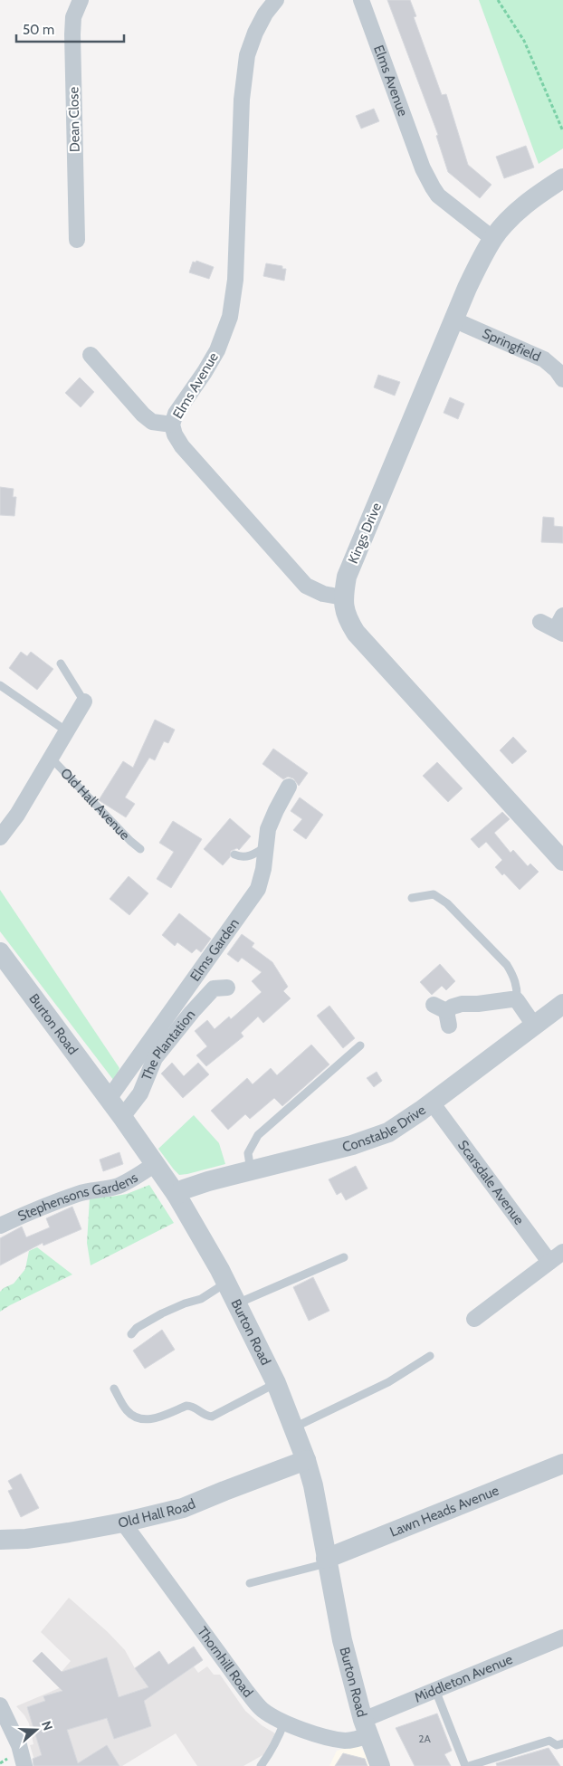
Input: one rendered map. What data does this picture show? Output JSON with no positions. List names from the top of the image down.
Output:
{
  "streets": {
    "street": [
      "Elms Avenue",
      "Dean Close",
      "Springfield",
      "Kings Drive",
      "Old Hall Avenue",
      "Elms Garden",
      "Burton Road",
      "The Plantation",
      "Constable Drive",
      "Scarsdale Avenue",
      "Stephensons Gardens",
      "Lawn Heads Avenue",
      "Old Hall Road",
      "Thornhill Road",
      "Middleton Avenue"
    ]
  },
  "crossings": [
    ["Elms Avenue", "Kings Drive"],
    ["Springfield", "Kings Drive"],
    ["Elms Garden", "Burton Road"],
    ["Burton Road", "The Plantation"],
    ["Burton Road", "Constable Drive"],
    ["Burton Road", "Stephensons Gardens"],
    ["Burton Road", "Lawn Heads Avenue"],
    ["Burton Road", "Old Hall Road"],
    ["Burton Road", "Thornhill Road"],
    ["Burton Road", "Middleton Avenue"],
    ["Constable Drive", "Scarsdale Avenue"],
    ["Old Hall Road", "Thornhill Road"],
    ["Thornhill Road", "Middleton Avenue"]
  ],
  "house_numbers": ["2A"],
  "scale_bar": "50 m",
  "north": "right"
}
